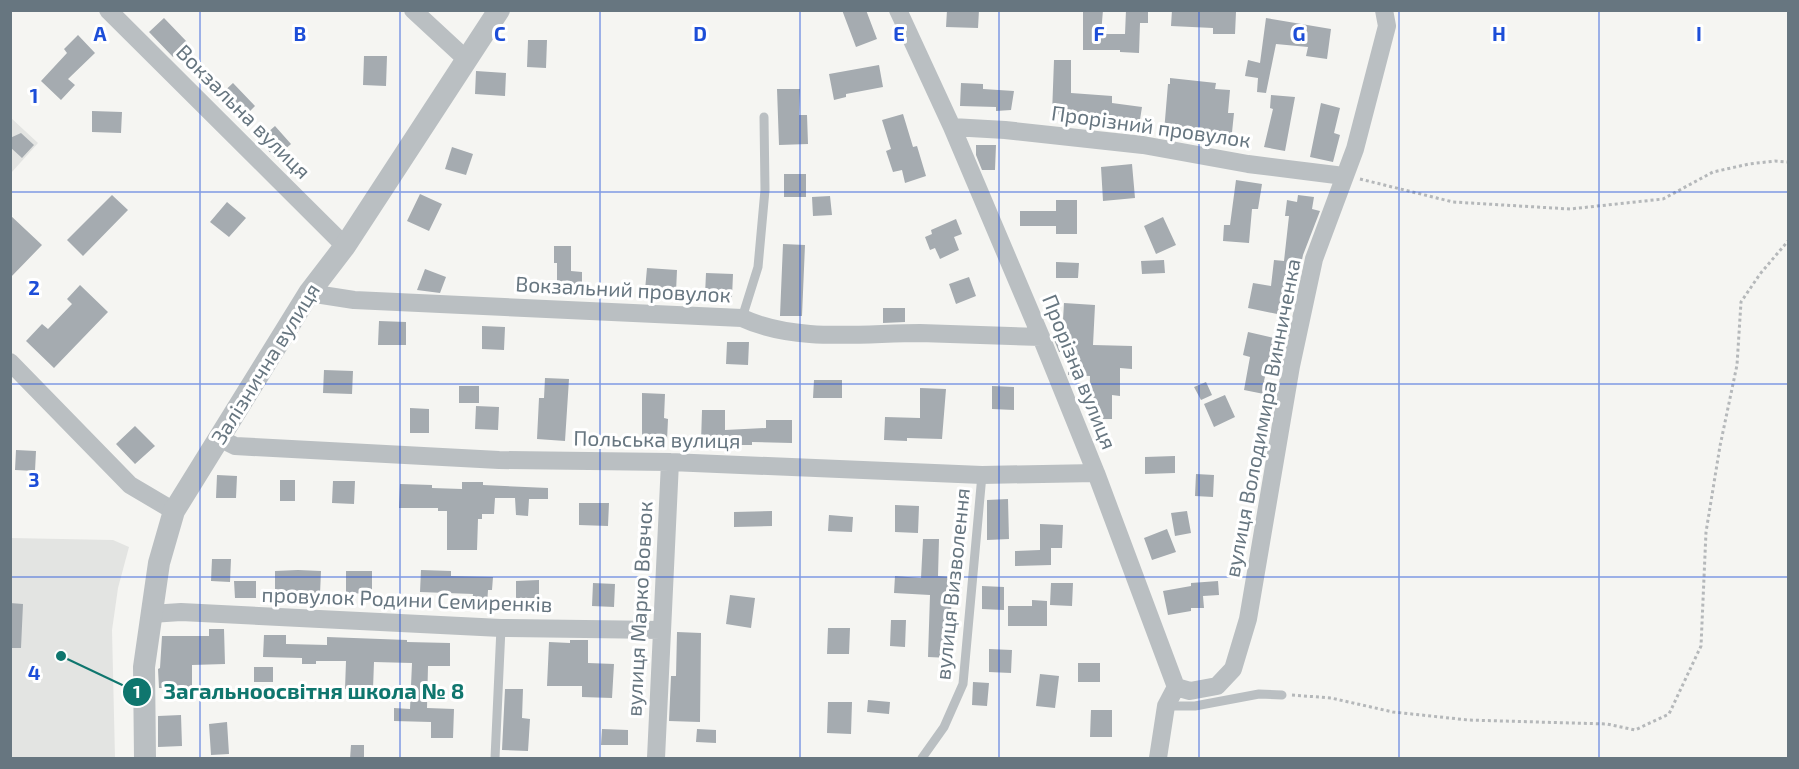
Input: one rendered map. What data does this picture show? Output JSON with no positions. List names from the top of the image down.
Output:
{
  "streets": {
    "street": [
      "Вокзальна вулиця",
      "Прорізний провулок",
      "Вокзальний провулок",
      "Залізнична вулиця",
      "Прорізна вулиця",
      "вулиця Володимира Винниченка",
      "Польська вулиця",
      "провулок Родини Семиренків",
      "вулиця Марко Вовчок"
    ],
    "lane": ["вулиця Визволення"]
  },
  "crossings": [
    ["Вокзальна вулиця", "Залізнична вулиця"],
    ["Прорізний провулок", "Прорізна вулиця"],
    ["Прорізний провулок", "вулиця Володимира Винниченка"],
    ["Вокзальний провулок", "Залізнична вулиця"],
    ["Вокзальний провулок", "Прорізна вулиця"],
    ["Залізнична вулиця", "Польська вулиця"],
    ["Залізнична вулиця", "провулок Родини Семиренків"],
    ["Прорізна вулиця", "вулиця Володимира Винниченка"],
    ["Прорізна вулиця", "Польська вулиця"],
    ["Польська вулиця", "вулиця Визволення"],
    ["Польська вулиця", "вулиця Марко Вовчок"],
    ["провулок Родини Семиренків", "вулиця Марко Вовчок"]
  ],
  "places": ["Загальноосвітня школа № 8"],
  "grid": {
    "columns": [
      "A",
      "B",
      "C",
      "D",
      "E",
      "F",
      "G",
      "H",
      "I"
    ],
    "rows": [
      "1",
      "2",
      "3",
      "4"
    ]
  }
}
